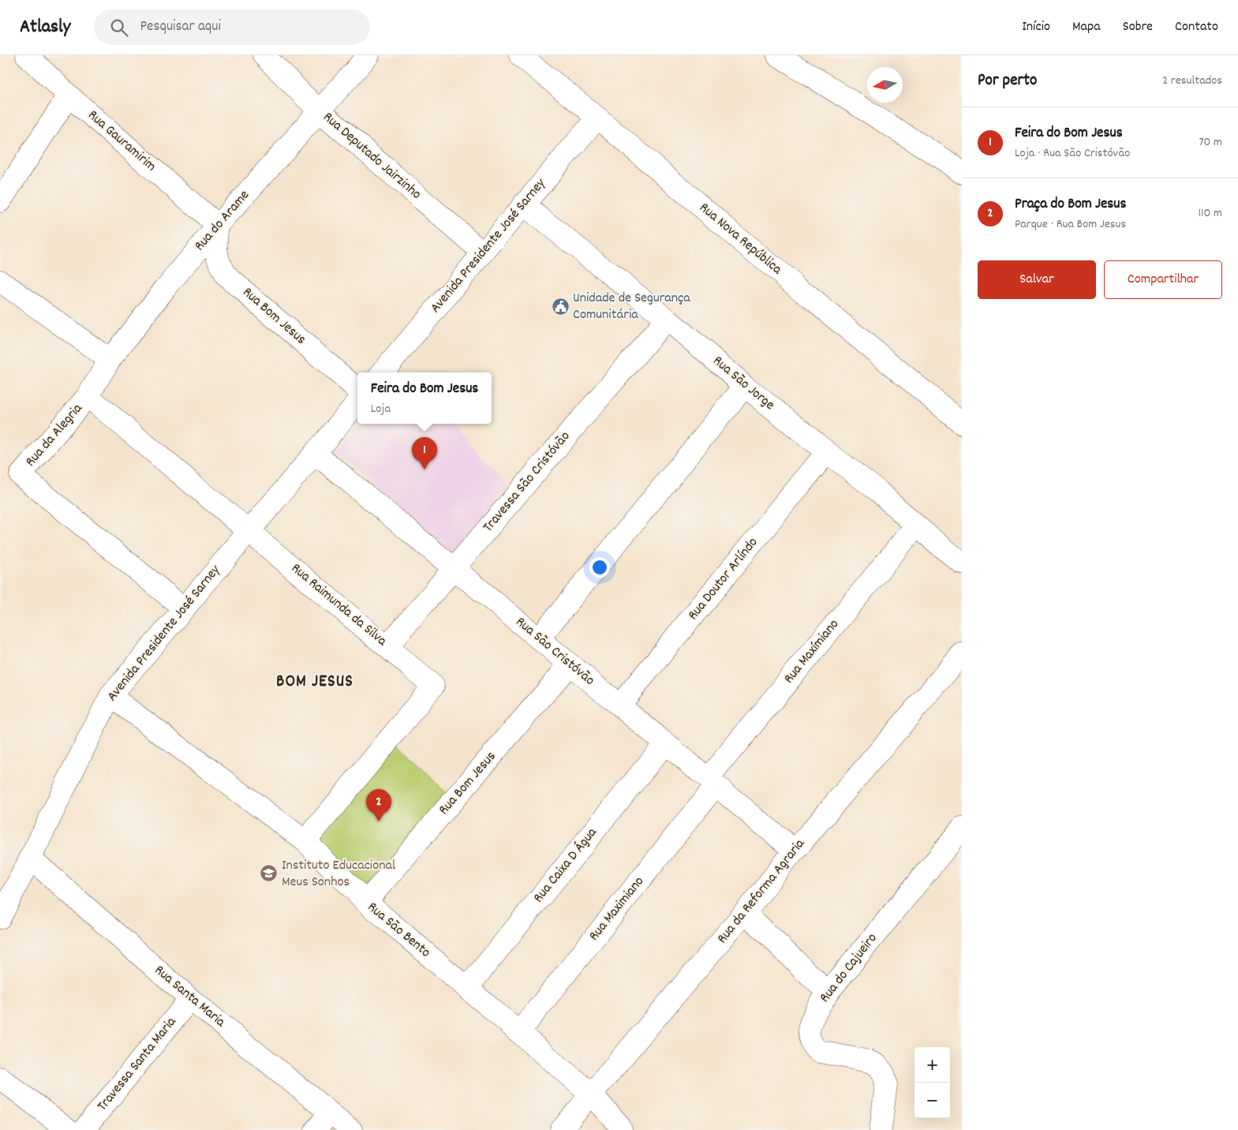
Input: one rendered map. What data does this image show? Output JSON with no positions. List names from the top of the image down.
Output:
{
  "streets": {
    "street": [
      "Rua Gauramirim",
      "Rua Deputado Jairzinho",
      "Rua do Arame",
      "Rua Nova República",
      "Avenida Presidente José Sarney",
      "Rua Bom Jesus",
      "Rua São Jorge",
      "Rua da Alegria",
      "Travessa São Cristóvão",
      "Rua Doutor Arlíndo",
      "Rua Raimunda da Silva",
      "Rua São Cristóvão",
      "Rua Maxímiano",
      "Rua Caixa D Água",
      "Rua da Reforma Agraria",
      "Rua Maximiano",
      "Rua São Bento",
      "Rua do Cajueiro",
      "Rua Santa Maria",
      "Travessa Santa Maria"
    ]
  },
  "crossings": [
    ["Rua Gauramirim", "Rua do Arame"],
    ["Rua Gauramirim", "Rua Bom Jesus"],
    ["Rua Deputado Jairzinho", "Rua do Arame"],
    ["Rua Deputado Jairzinho", "Avenida Presidente José Sarney"],
    ["Rua do Arame", "Rua Bom Jesus"],
    ["Rua do Arame", "Rua da Alegria"],
    ["Rua do Arame", "Rua Raimunda da Silva"],
    ["Rua Nova República", "Avenida Presidente José Sarney"],
    ["Avenida Presidente José Sarney", "Rua São Jorge"],
    ["Avenida Presidente José Sarney", "Rua da Alegria"],
    ["Avenida Presidente José Sarney", "Rua Raimunda da Silva"],
    ["Avenida Presidente José Sarney", "Rua São Cristóvão"],
    ["Avenida Presidente José Sarney", "Rua São Bento"],
    ["Avenida Presidente José Sarney", "Rua Santa Maria"],
    ["Rua Bom Jesus", "Rua São Cristóvão"],
    ["Rua Bom Jesus", "Rua São Bento"],
    ["Rua São Jorge", "Travessa São Cristóvão"],
    ["Rua São Jorge", "Rua Doutor Arlíndo"],
    ["Rua São Jorge", "Rua Maxímiano"],
    ["Rua da Alegria", "Rua Raimunda da Silva"],
    ["Travessa São Cristóvão", "Rua Raimunda da Silva"],
    ["Travessa São Cristóvão", "Rua São Cristóvão"],
    ["Rua Doutor Arlíndo", "Rua São Cristóvão"],
    ["Rua Raimunda da Silva", "Rua São Bento"],
    ["Rua São Cristóvão", "Rua Maxímiano"],
    ["Rua São Cristóvão", "Rua Caixa D Água"],
    ["Rua São Cristóvão", "Rua da Reforma Agraria"],
    ["Rua São Cristóvão", "Rua Maximiano"],
    ["Rua Maxímiano", "Rua Maximiano"],
    ["Rua Caixa D Água", "Rua São Bento"],
    ["Rua da Reforma Agraria", "Rua São Bento"],
    ["Rua Maximiano", "Rua São Bento"],
    ["Rua Santa Maria", "Travessa Santa Maria"]
  ],
  "districts": ["BOM JESUS"],
  "places": {
    "public building": ["Unidade de Segurança Comunitária"],
    "school or university": ["Instituto Educacional Meus Sonhos"]
  },
  "north": "left",
  "page": {
    "header": "Atlasly",
    "search": "Pesquisar aqui",
    "nav": [
      "Início",
      "Mapa",
      "Sobre",
      "Contato"
    ],
    "heading": ["Por perto", "2 resultados"],
    "list": [
      {
        "mark": "1",
        "name": "Feira do Bom Jesus",
        "note": "Loja · Rua São Cristóvão",
        "value": "70 m"
      },
      {
        "mark": "2",
        "name": "Praça do Bom Jesus",
        "note": "Parque · Rua Bom Jesus",
        "value": "110 m"
      }
    ],
    "buttons": ["Salvar", "Compartilhar"],
    "popup": ["Feira do Bom Jesus", "Loja"],
    "pins": ["1", "2"],
    "map_buttons": ["+", "−"]
  }
}
